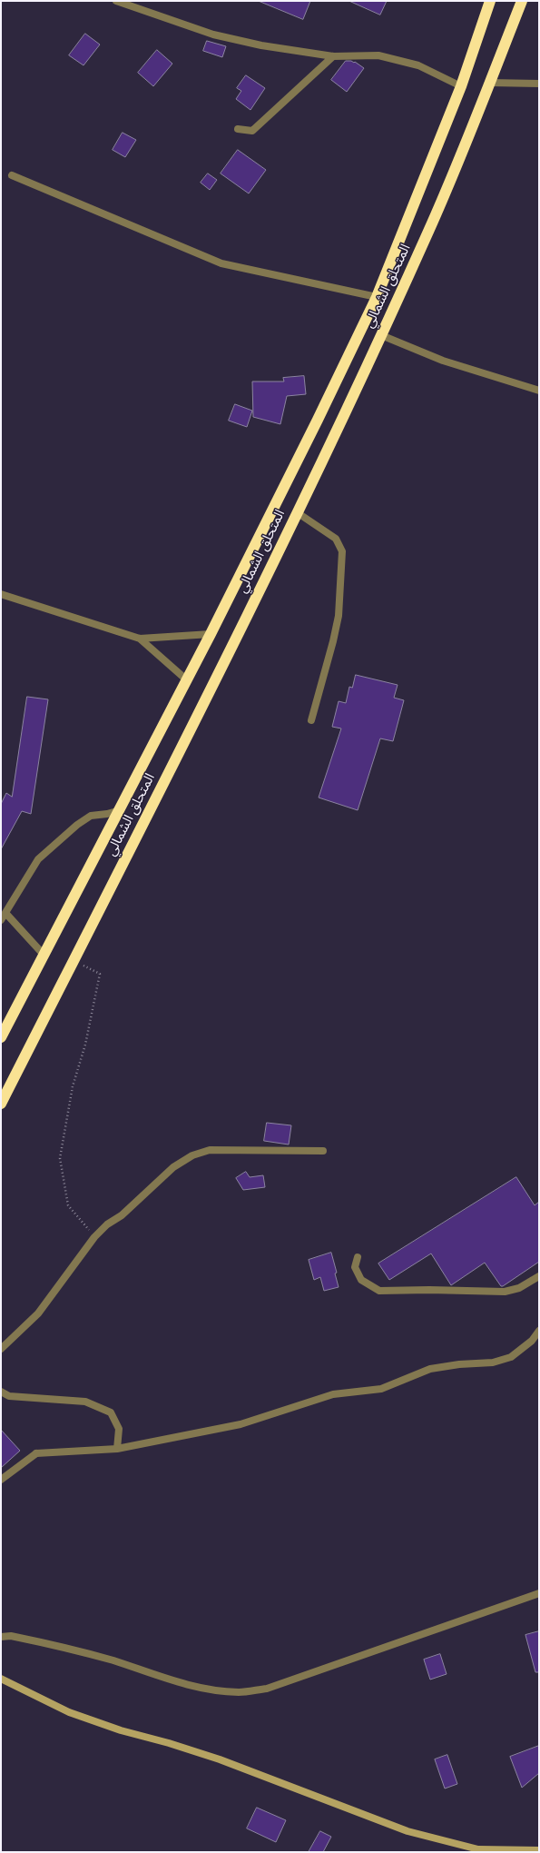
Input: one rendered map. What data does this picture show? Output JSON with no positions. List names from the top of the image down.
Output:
{
  "streets": {
    "highway": ["المتحلق الشمالي"]
  }
}
